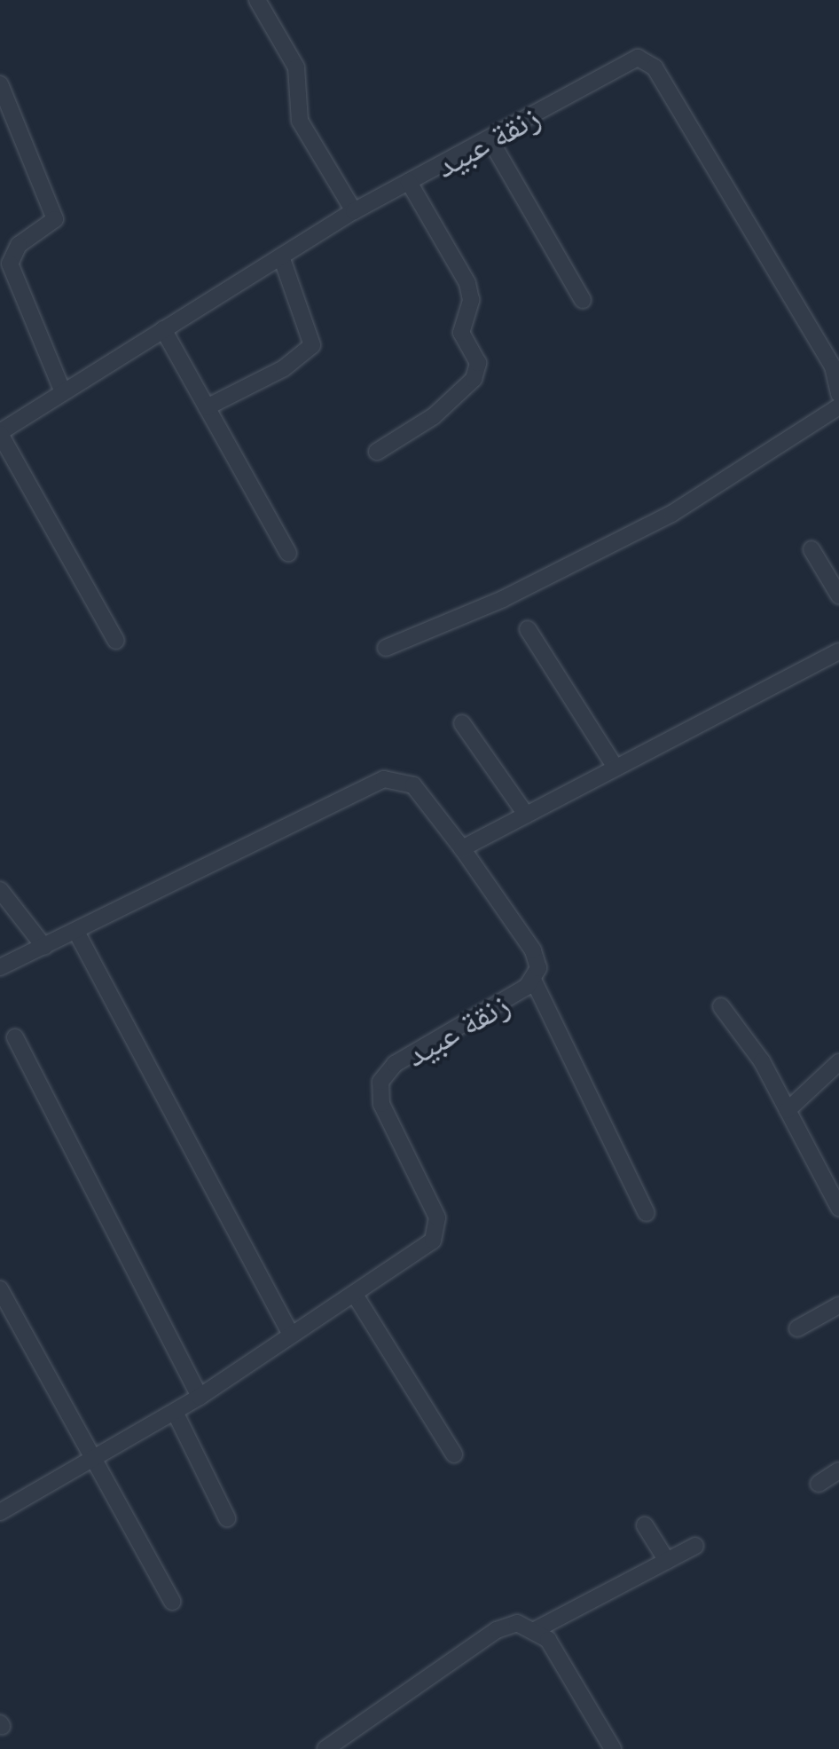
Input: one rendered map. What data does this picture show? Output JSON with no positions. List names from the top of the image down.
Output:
{
  "streets": {
    "street": ["زنقة عبيد"]
  }
}
